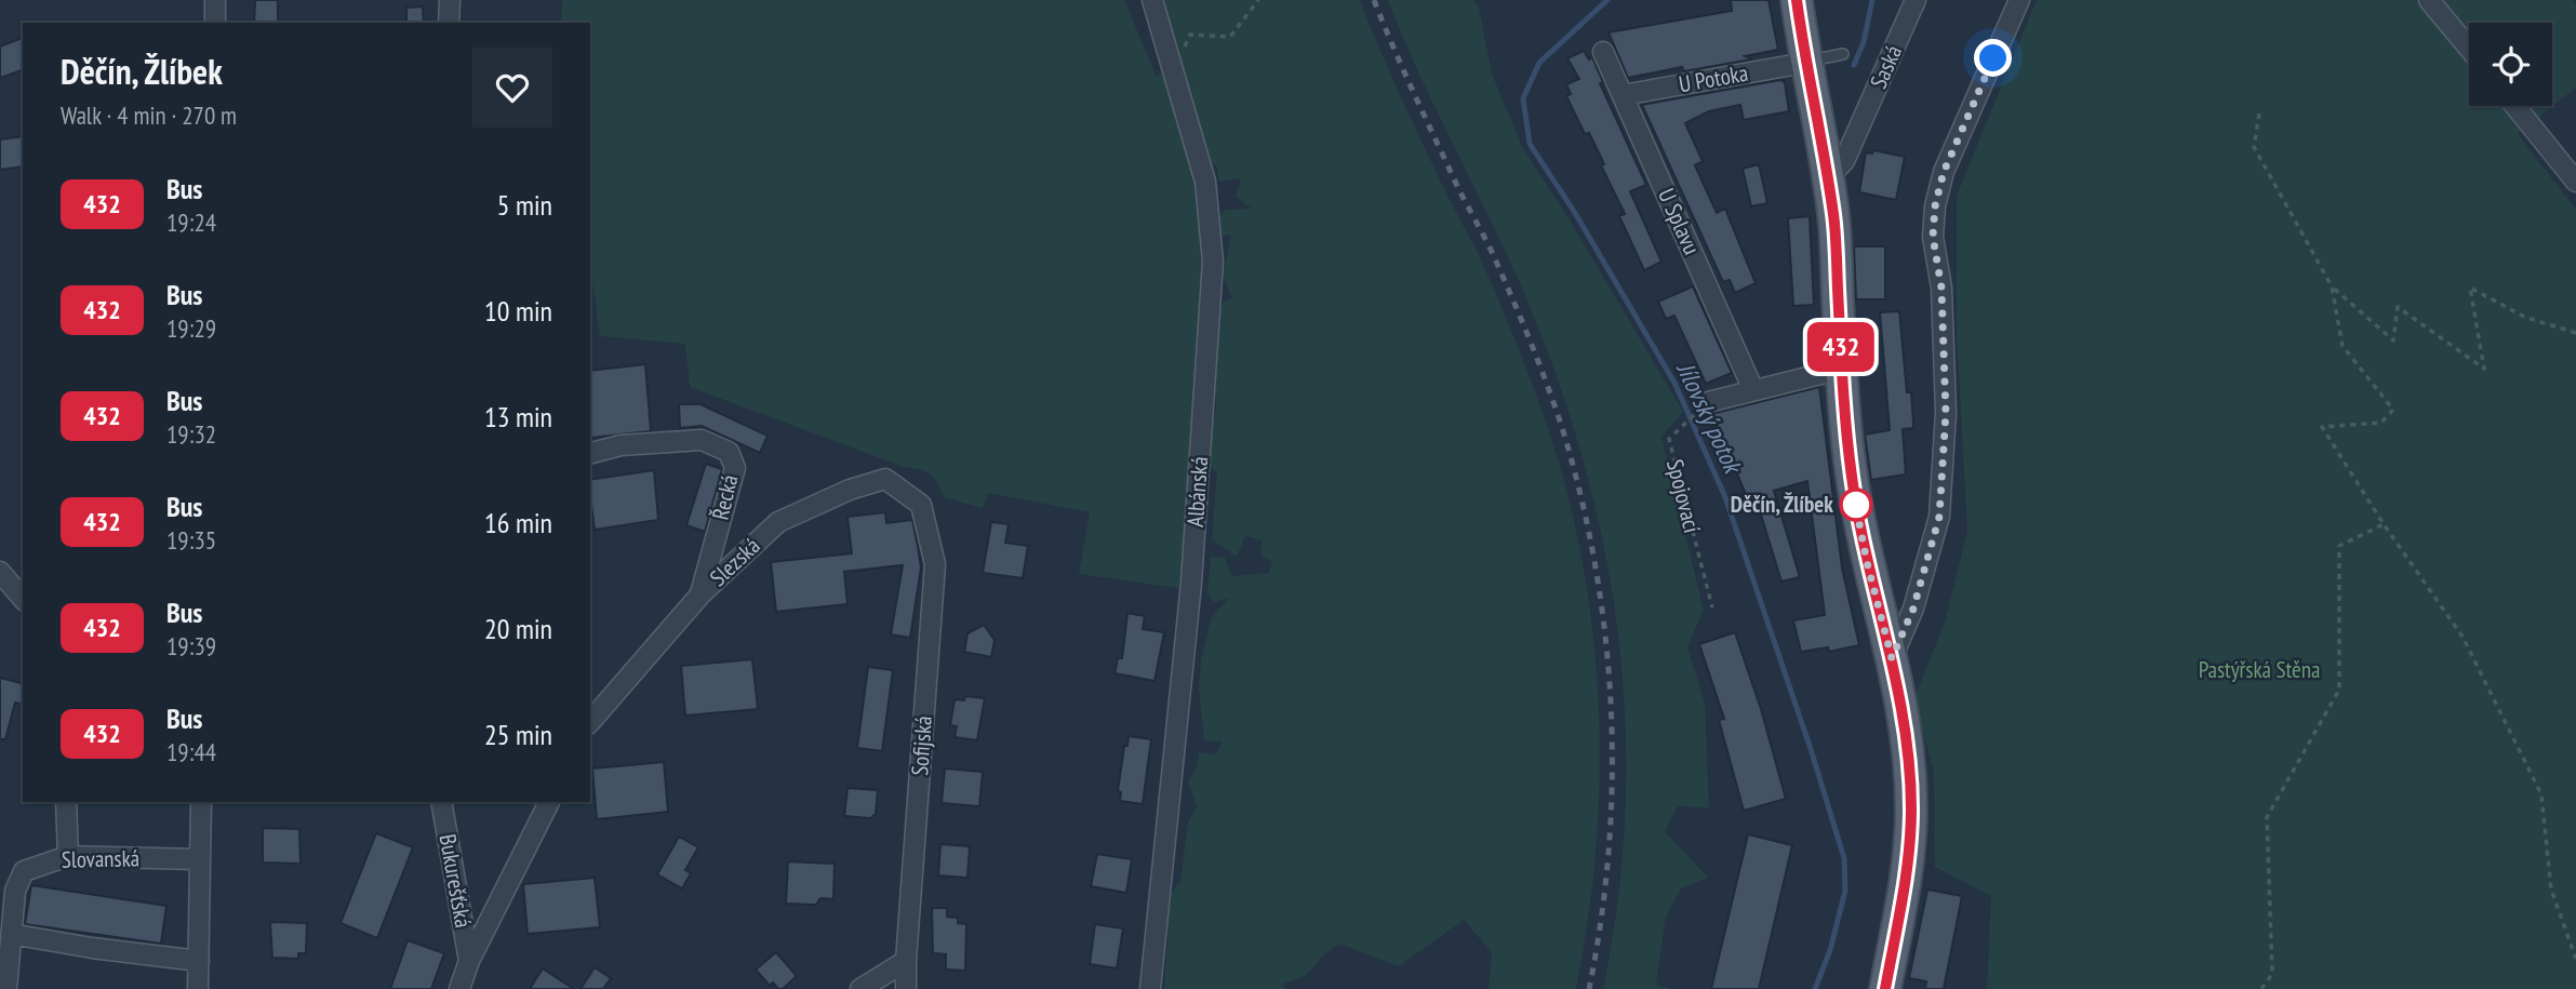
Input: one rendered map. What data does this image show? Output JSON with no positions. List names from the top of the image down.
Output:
{
  "streets": {
    "street": [
      "Saská",
      "U Potoka",
      "U Splavu",
      "Albánská",
      "Řecká",
      "Slezská",
      "Sofijská",
      "Slovanská",
      "Bukurešťská"
    ],
    "path": ["Spojovací"]
  },
  "crossings": [
    ["U Potoka", "U Splavu"],
    ["Řecká", "Slezská"],
    ["Slezská", "Sofijská"]
  ],
  "water": ["Jílovský potok"],
  "parks": ["Pastýřská Stěna"],
  "places": ["Děčín, Žlíbek"],
  "lines": ["bus line 432"],
  "page": {
    "on_map": "432",
    "heading": ["Děčín, Žlíbek", "Walk · 4 min · 270 m"],
    "list": [
      {
        "mark": "432",
        "name": "Bus",
        "note": "19:24",
        "value": "5 min"
      },
      {
        "mark": "432",
        "name": "Bus",
        "note": "19:29",
        "value": "10 min"
      },
      {
        "mark": "432",
        "name": "Bus",
        "note": "19:32",
        "value": "13 min"
      },
      {
        "mark": "432",
        "name": "Bus",
        "note": "19:35",
        "value": "16 min"
      },
      {
        "mark": "432",
        "name": "Bus",
        "note": "19:39",
        "value": "20 min"
      },
      {
        "mark": "432",
        "name": "Bus",
        "note": "19:44",
        "value": "25 min"
      }
    ]
  }
}
